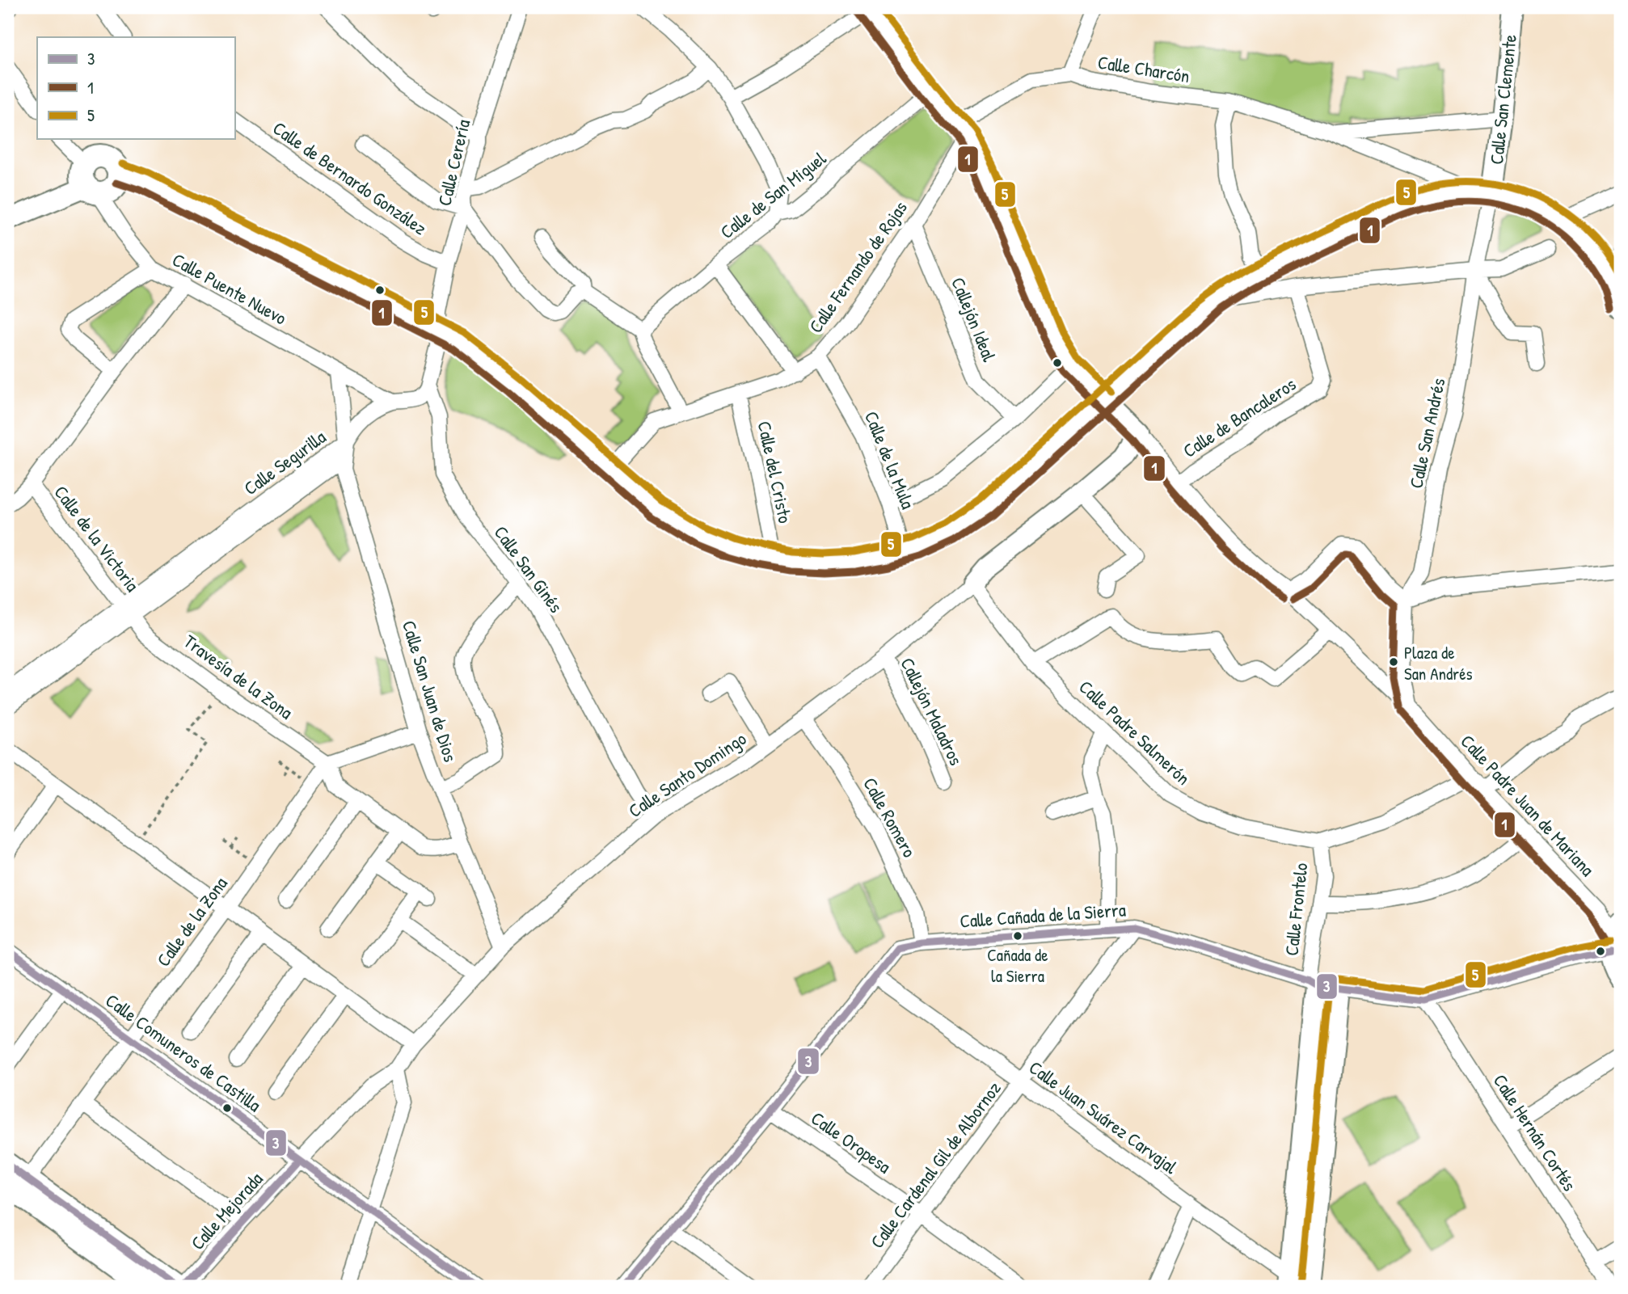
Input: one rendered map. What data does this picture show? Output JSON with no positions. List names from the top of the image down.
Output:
{
  "streets": {
    "street": [
      "Calle Charcón",
      "Calle San Clemente",
      "Calle Cerería",
      "Calle de Bernardo González",
      "Calle de San Miguel",
      "Calle Fernando de Rojas",
      "Calle Puente Nuevo",
      "Callejón Ideal",
      "Calle de Bancaleros",
      "Calle San Andrés",
      "Calle de la Mula",
      "Calle Segurilla",
      "Calle del Cristo",
      "Calle de la Victoria",
      "Calle San Ginés",
      "Travesía de la Zona",
      "Calle San Juan de Dios",
      "Callejón Maladros",
      "Calle Padre Salmerón",
      "Calle Santo Domingo",
      "Calle Padre Juan de Mariana",
      "Calle Romero",
      "Calle Frontelo",
      "Calle Cañada de la Sierra",
      "Calle de la Zona",
      "Calle Comuneros de Castilla",
      "Calle Juan Suárez Carvajal",
      "Calle Hernán Cortés",
      "Calle Oropesa",
      "Calle Cardenal Gil de Albornoz",
      "Calle Mejorada"
    ]
  },
  "crossings": [
    ["Calle Charcón", "Calle San Clemente"],
    ["Calle Charcón", "Calle San Andrés"],
    ["Calle San Clemente", "Calle San Andrés"],
    ["Calle Cerería", "Calle de Bernardo González"],
    ["Calle Fernando de Rojas", "Callejón Ideal"],
    ["Calle Fernando de Rojas", "Calle de la Mula"],
    ["Calle Fernando de Rojas", "Calle del Cristo"],
    ["Calle Puente Nuevo", "Calle San Juan de Dios"],
    ["Calle de Bancaleros", "Calle Padre Juan de Mariana"],
    ["Calle Segurilla", "Calle de la Victoria"],
    ["Calle Segurilla", "Travesía de la Zona"],
    ["Calle Segurilla", "Calle San Juan de Dios"],
    ["Calle de la Victoria", "Travesía de la Zona"],
    ["Calle San Ginés", "Calle Santo Domingo"],
    ["Travesía de la Zona", "Calle de la Zona"],
    ["Calle San Juan de Dios", "Calle Santo Domingo"],
    ["Callejón Maladros", "Calle Santo Domingo"],
    ["Calle Padre Salmerón", "Calle Santo Domingo"],
    ["Calle Padre Salmerón", "Calle Padre Juan de Mariana"],
    ["Calle Padre Salmerón", "Calle Frontelo"],
    ["Calle Santo Domingo", "Calle Romero"],
    ["Calle Santo Domingo", "Calle Mejorada"],
    ["Calle Padre Juan de Mariana", "Calle Cañada de la Sierra"],
    ["Calle Romero", "Calle Cañada de la Sierra"],
    ["Calle Frontelo", "Calle Cañada de la Sierra"],
    ["Calle Cañada de la Sierra", "Calle Juan Suárez Carvajal"],
    ["Calle Cañada de la Sierra", "Calle Hernán Cortés"],
    ["Calle Cañada de la Sierra", "Calle Oropesa"],
    ["Calle Cañada de la Sierra", "Calle Cardenal Gil de Albornoz"],
    ["Calle de la Zona", "Calle Comuneros de Castilla"],
    ["Calle Comuneros de Castilla", "Calle Mejorada"],
    ["Calle Juan Suárez Carvajal", "Calle Cardenal Gil de Albornoz"],
    ["Calle Oropesa", "Calle Cardenal Gil de Albornoz"]
  ],
  "places": ["Plaza de San Andrés", "Cañada de la Sierra"],
  "lines": ["transit line 5", "transit line 1", "transit line 3"],
  "legend": ["3", "1", "5"]
}
